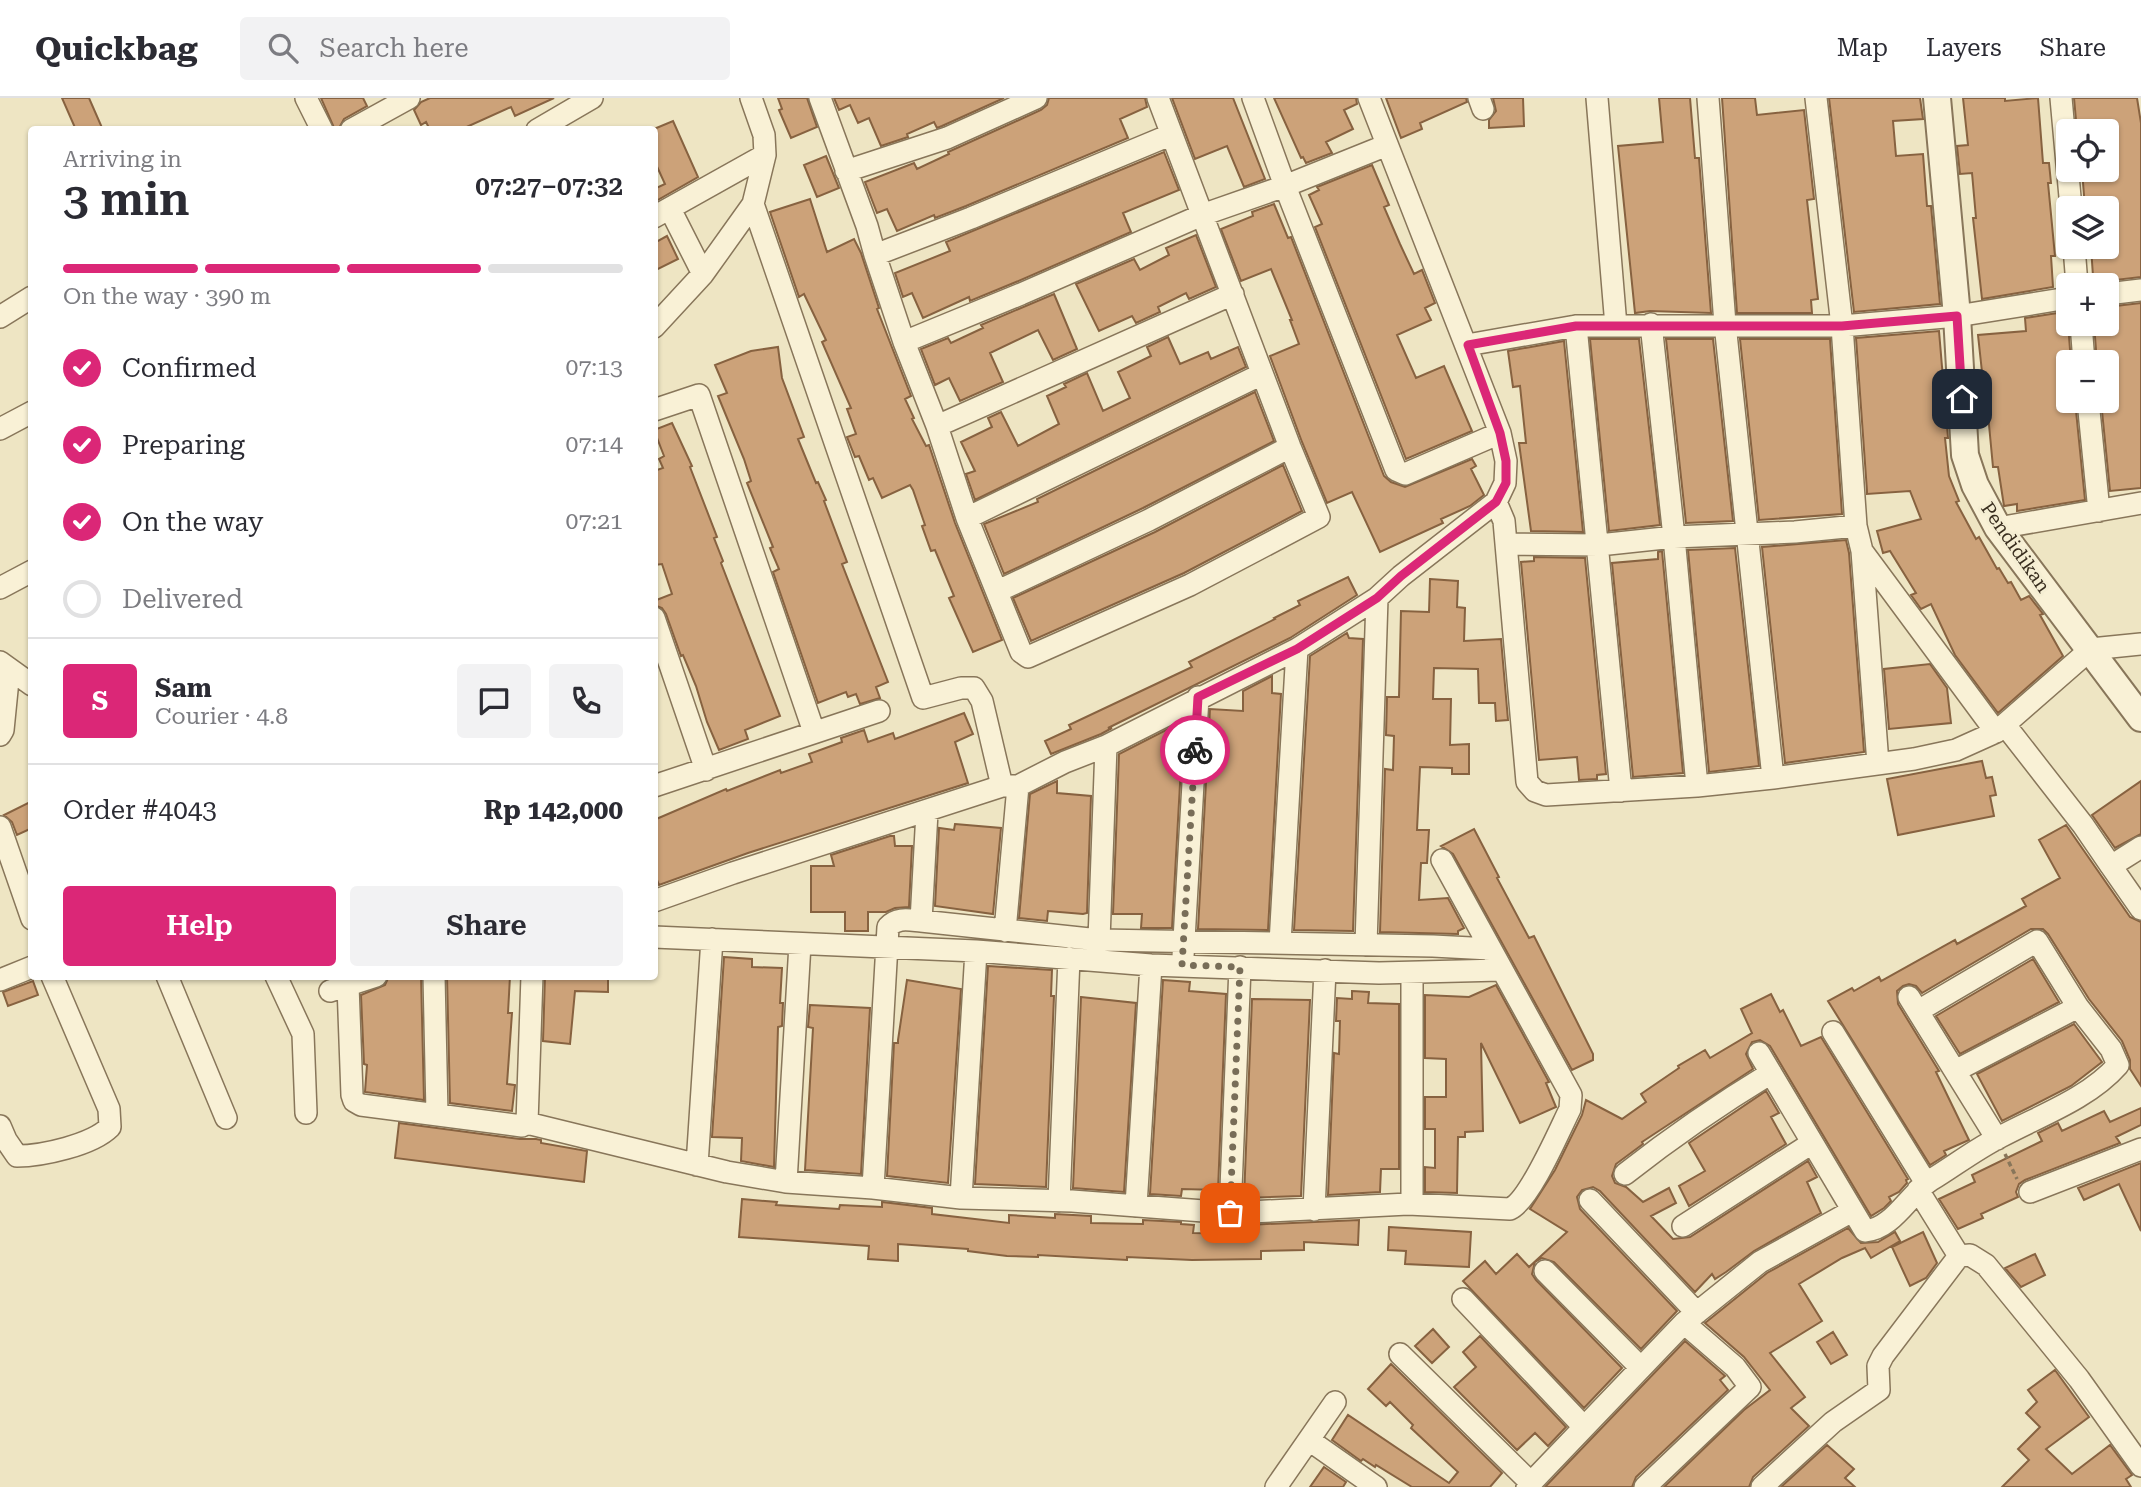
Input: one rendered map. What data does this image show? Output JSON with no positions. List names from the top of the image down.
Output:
{
  "streets": {
    "street": ["Pendidikan"]
  },
  "page": {
    "header": "Quickbag",
    "search": "Search here",
    "nav": ["Map", "Layers", "Share"],
    "map_buttons": ["+", "−"],
    "heading": ["3 min", "Arriving in", "07:27–07:32"],
    "panel": [
      "Sam",
      "Courier · 4.8",
      "Order #4043",
      "Rp 142,000"
    ],
    "bar": "On the way · 390 m",
    "list": [
      ["Confirmed", "07:13"],
      ["Preparing", "07:14"],
      ["On the way", "07:21"],
      "Delivered"
    ],
    "round": "S",
    "buttons": ["Help", "Share"]
  }
}
